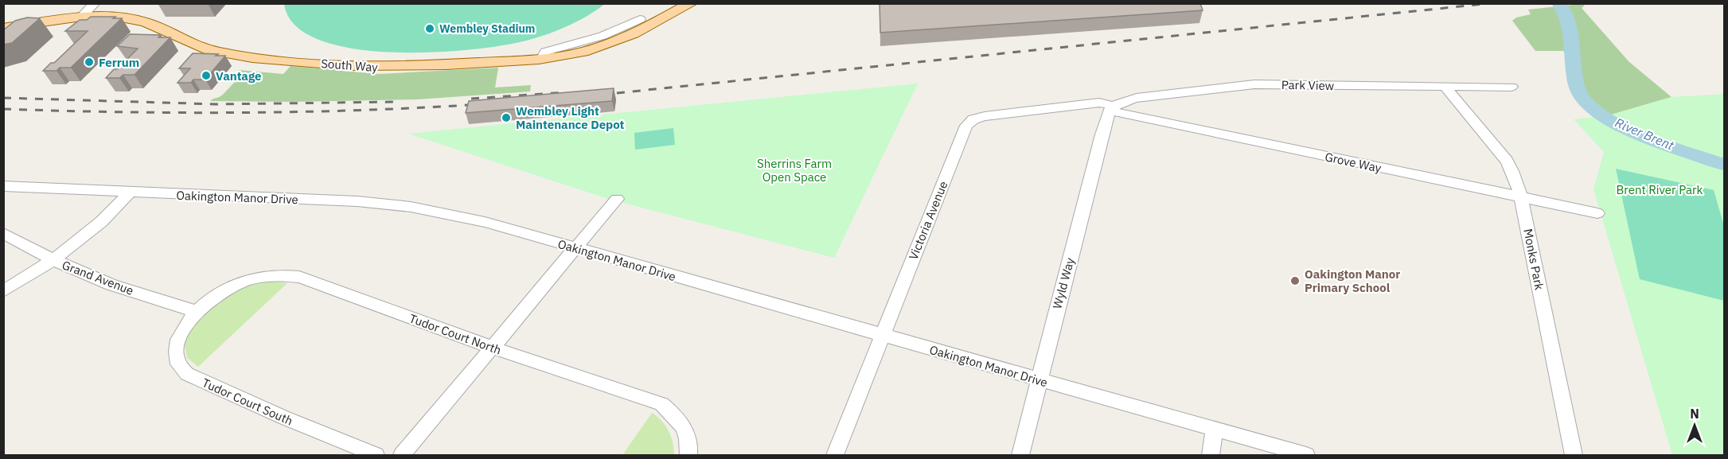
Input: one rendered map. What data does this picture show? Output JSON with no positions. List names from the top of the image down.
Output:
{
  "streets": {
    "main road": ["South Way"],
    "street": [
      "Park View",
      "Grove Way",
      "Oakington Manor Drive",
      "Victoria Avenue",
      "Monks Park",
      "Grand Avenue",
      "Wyld Way",
      "Tudor Court North",
      "Tudor Court South"
    ]
  },
  "crossings": [
    ["Park View", "Grove Way"],
    ["Park View", "Victoria Avenue"],
    ["Park View", "Monks Park"],
    ["Park View", "Wyld Way"],
    ["Grove Way", "Victoria Avenue"],
    ["Grove Way", "Monks Park"],
    ["Grove Way", "Wyld Way"],
    ["Oakington Manor Drive", "Victoria Avenue"],
    ["Oakington Manor Drive", "Wyld Way"],
    ["Victoria Avenue", "Wyld Way"],
    ["Grand Avenue", "Tudor Court North"],
    ["Grand Avenue", "Tudor Court South"],
    ["Tudor Court North", "Tudor Court South"]
  ],
  "water": ["River Brent"],
  "parks": ["Sherrins Farm Open Space", "Brent River Park"],
  "places": [
    "Wembley Stadium",
    "Ferrum",
    "Vantage",
    "Wembley Light Maintenance Depot",
    "Oakington Manor Primary School"
  ],
  "north": "top"
}
